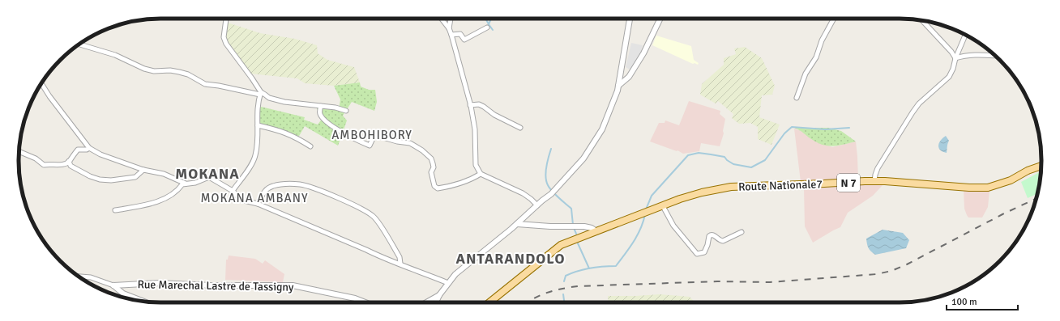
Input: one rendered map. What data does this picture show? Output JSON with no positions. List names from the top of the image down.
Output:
{
  "streets": {
    "main road": ["N 7", "Route Nationale7"],
    "street": ["Rue Marechal Lastre de Tassigny"]
  },
  "crossings": [
    ["N 7", "Route Nationale7"]
  ],
  "districts": [
    "AMBOHIBORY",
    "MOKANA",
    "MOKANA AMBANY",
    "ANTARANDOLO"
  ],
  "scale_bar": "100 m"
}
